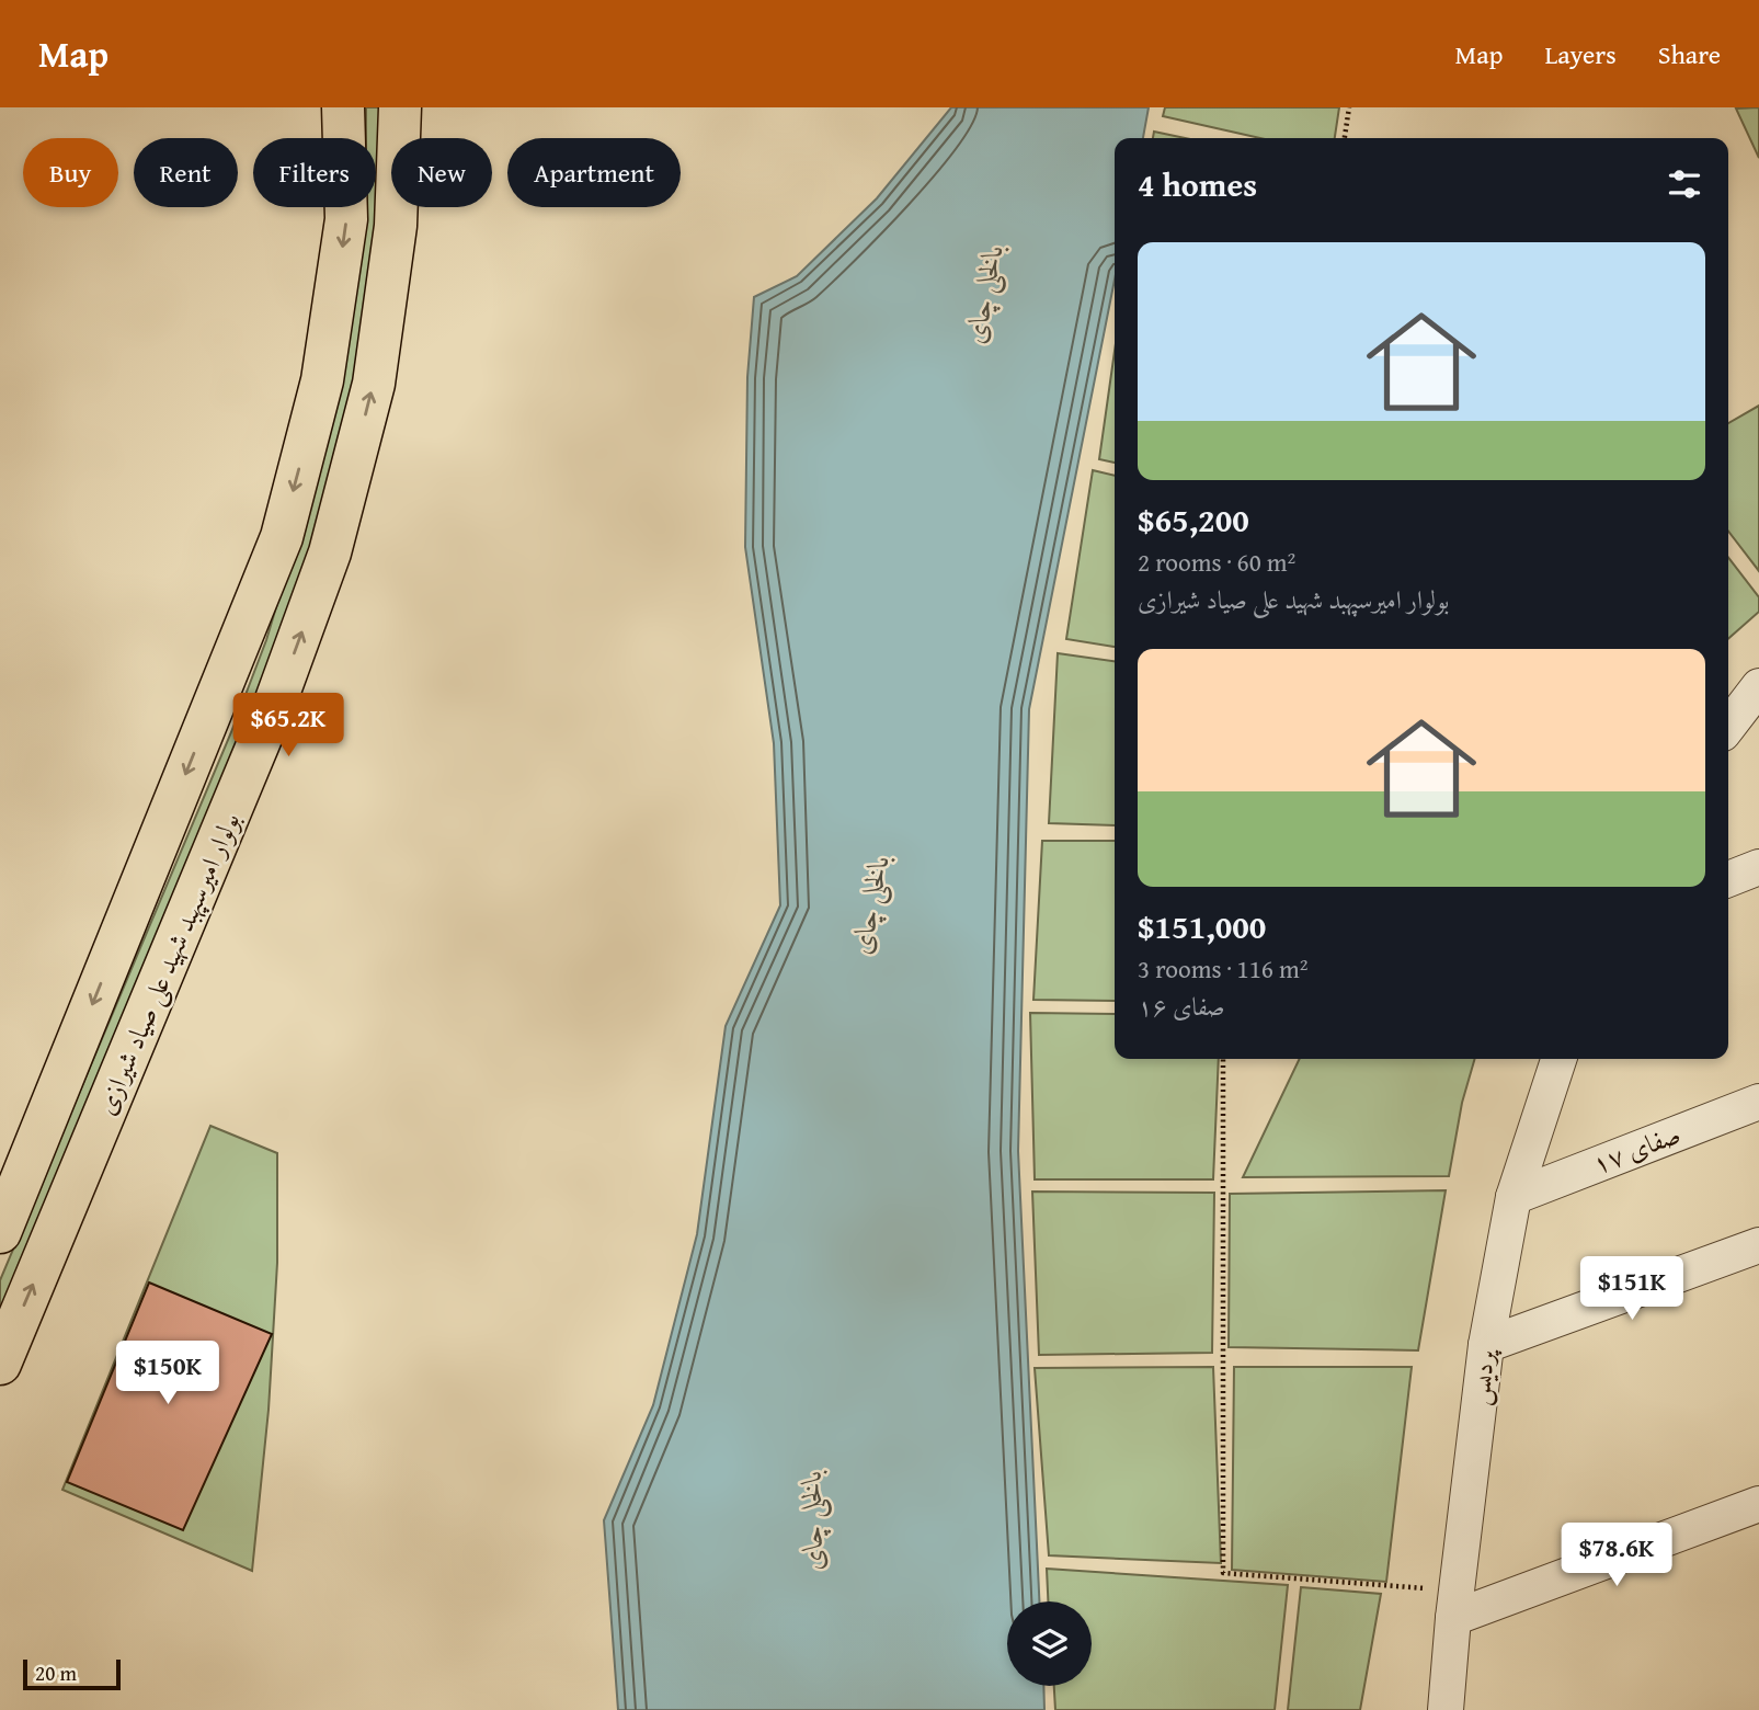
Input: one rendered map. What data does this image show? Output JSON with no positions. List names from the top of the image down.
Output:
{
  "streets": {
    "main road": ["بولوار امیرسپهبد شهید علی صیاد شیرازی"],
    "street": ["صفای ۱۷", "پردیس"]
  },
  "crossings": [
    ["صفای ۱۷", "پردیس"]
  ],
  "water": ["بالخلی چای"],
  "scale_bar": "20 m",
  "page": {
    "header": "Map",
    "nav": ["Map", "Layers", "Share"],
    "chip": [
      "Buy",
      "Rent",
      "Filters",
      "New",
      "Apartment"
    ],
    "heading": "4 homes",
    "list": [
      {
        "name": "$65,200",
        "note": "2 rooms · 60 m² · بولوار امیرسپهبد شهید علی صیاد شیرازی"
      },
      {
        "name": "$151,000",
        "note": "3 rooms · 116 m² · صفای ۱۶"
      }
    ],
    "price": [
      "$65.2K",
      "$151K",
      "$150K",
      "$78.6K"
    ],
    "scale": "20 m"
  }
}
